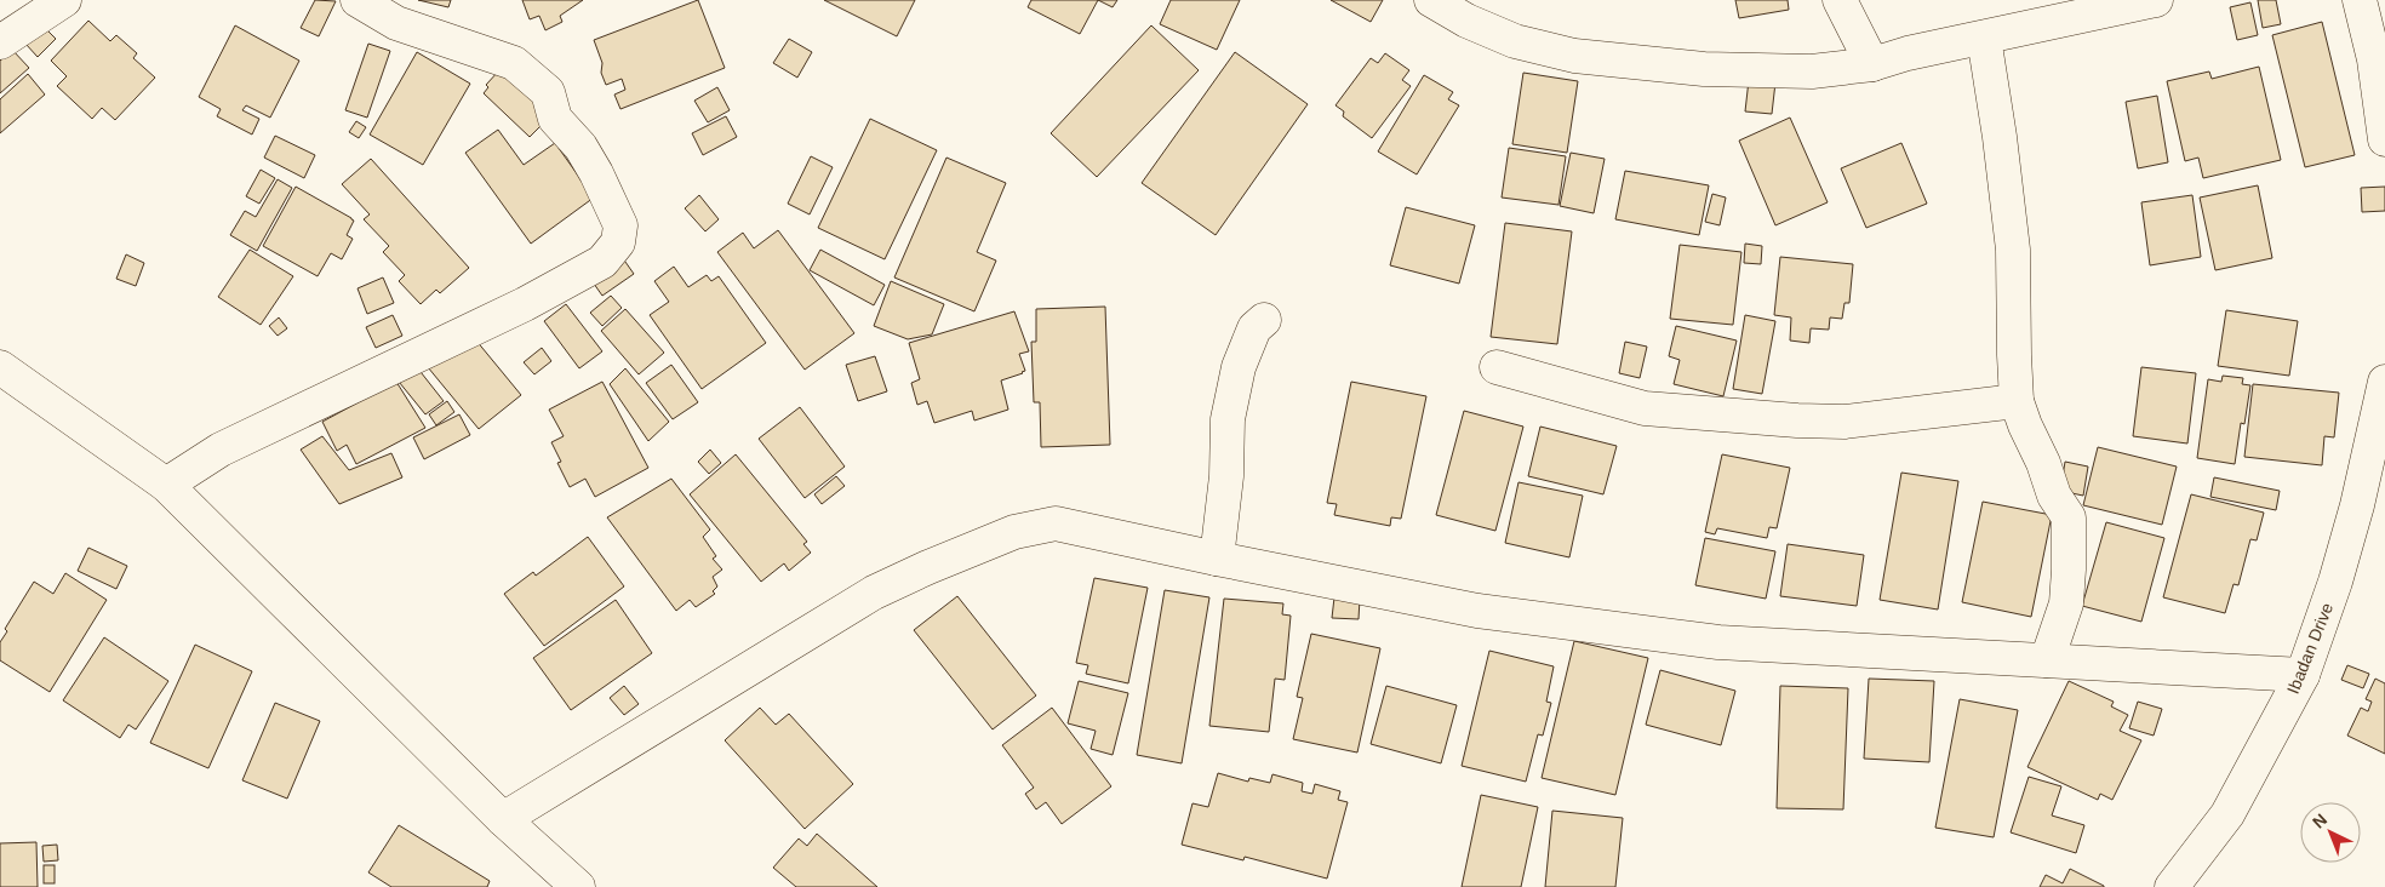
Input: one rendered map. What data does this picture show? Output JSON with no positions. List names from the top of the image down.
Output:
{
  "streets": {
    "street": ["Ibadan Drive"]
  },
  "north": "top left"
}
